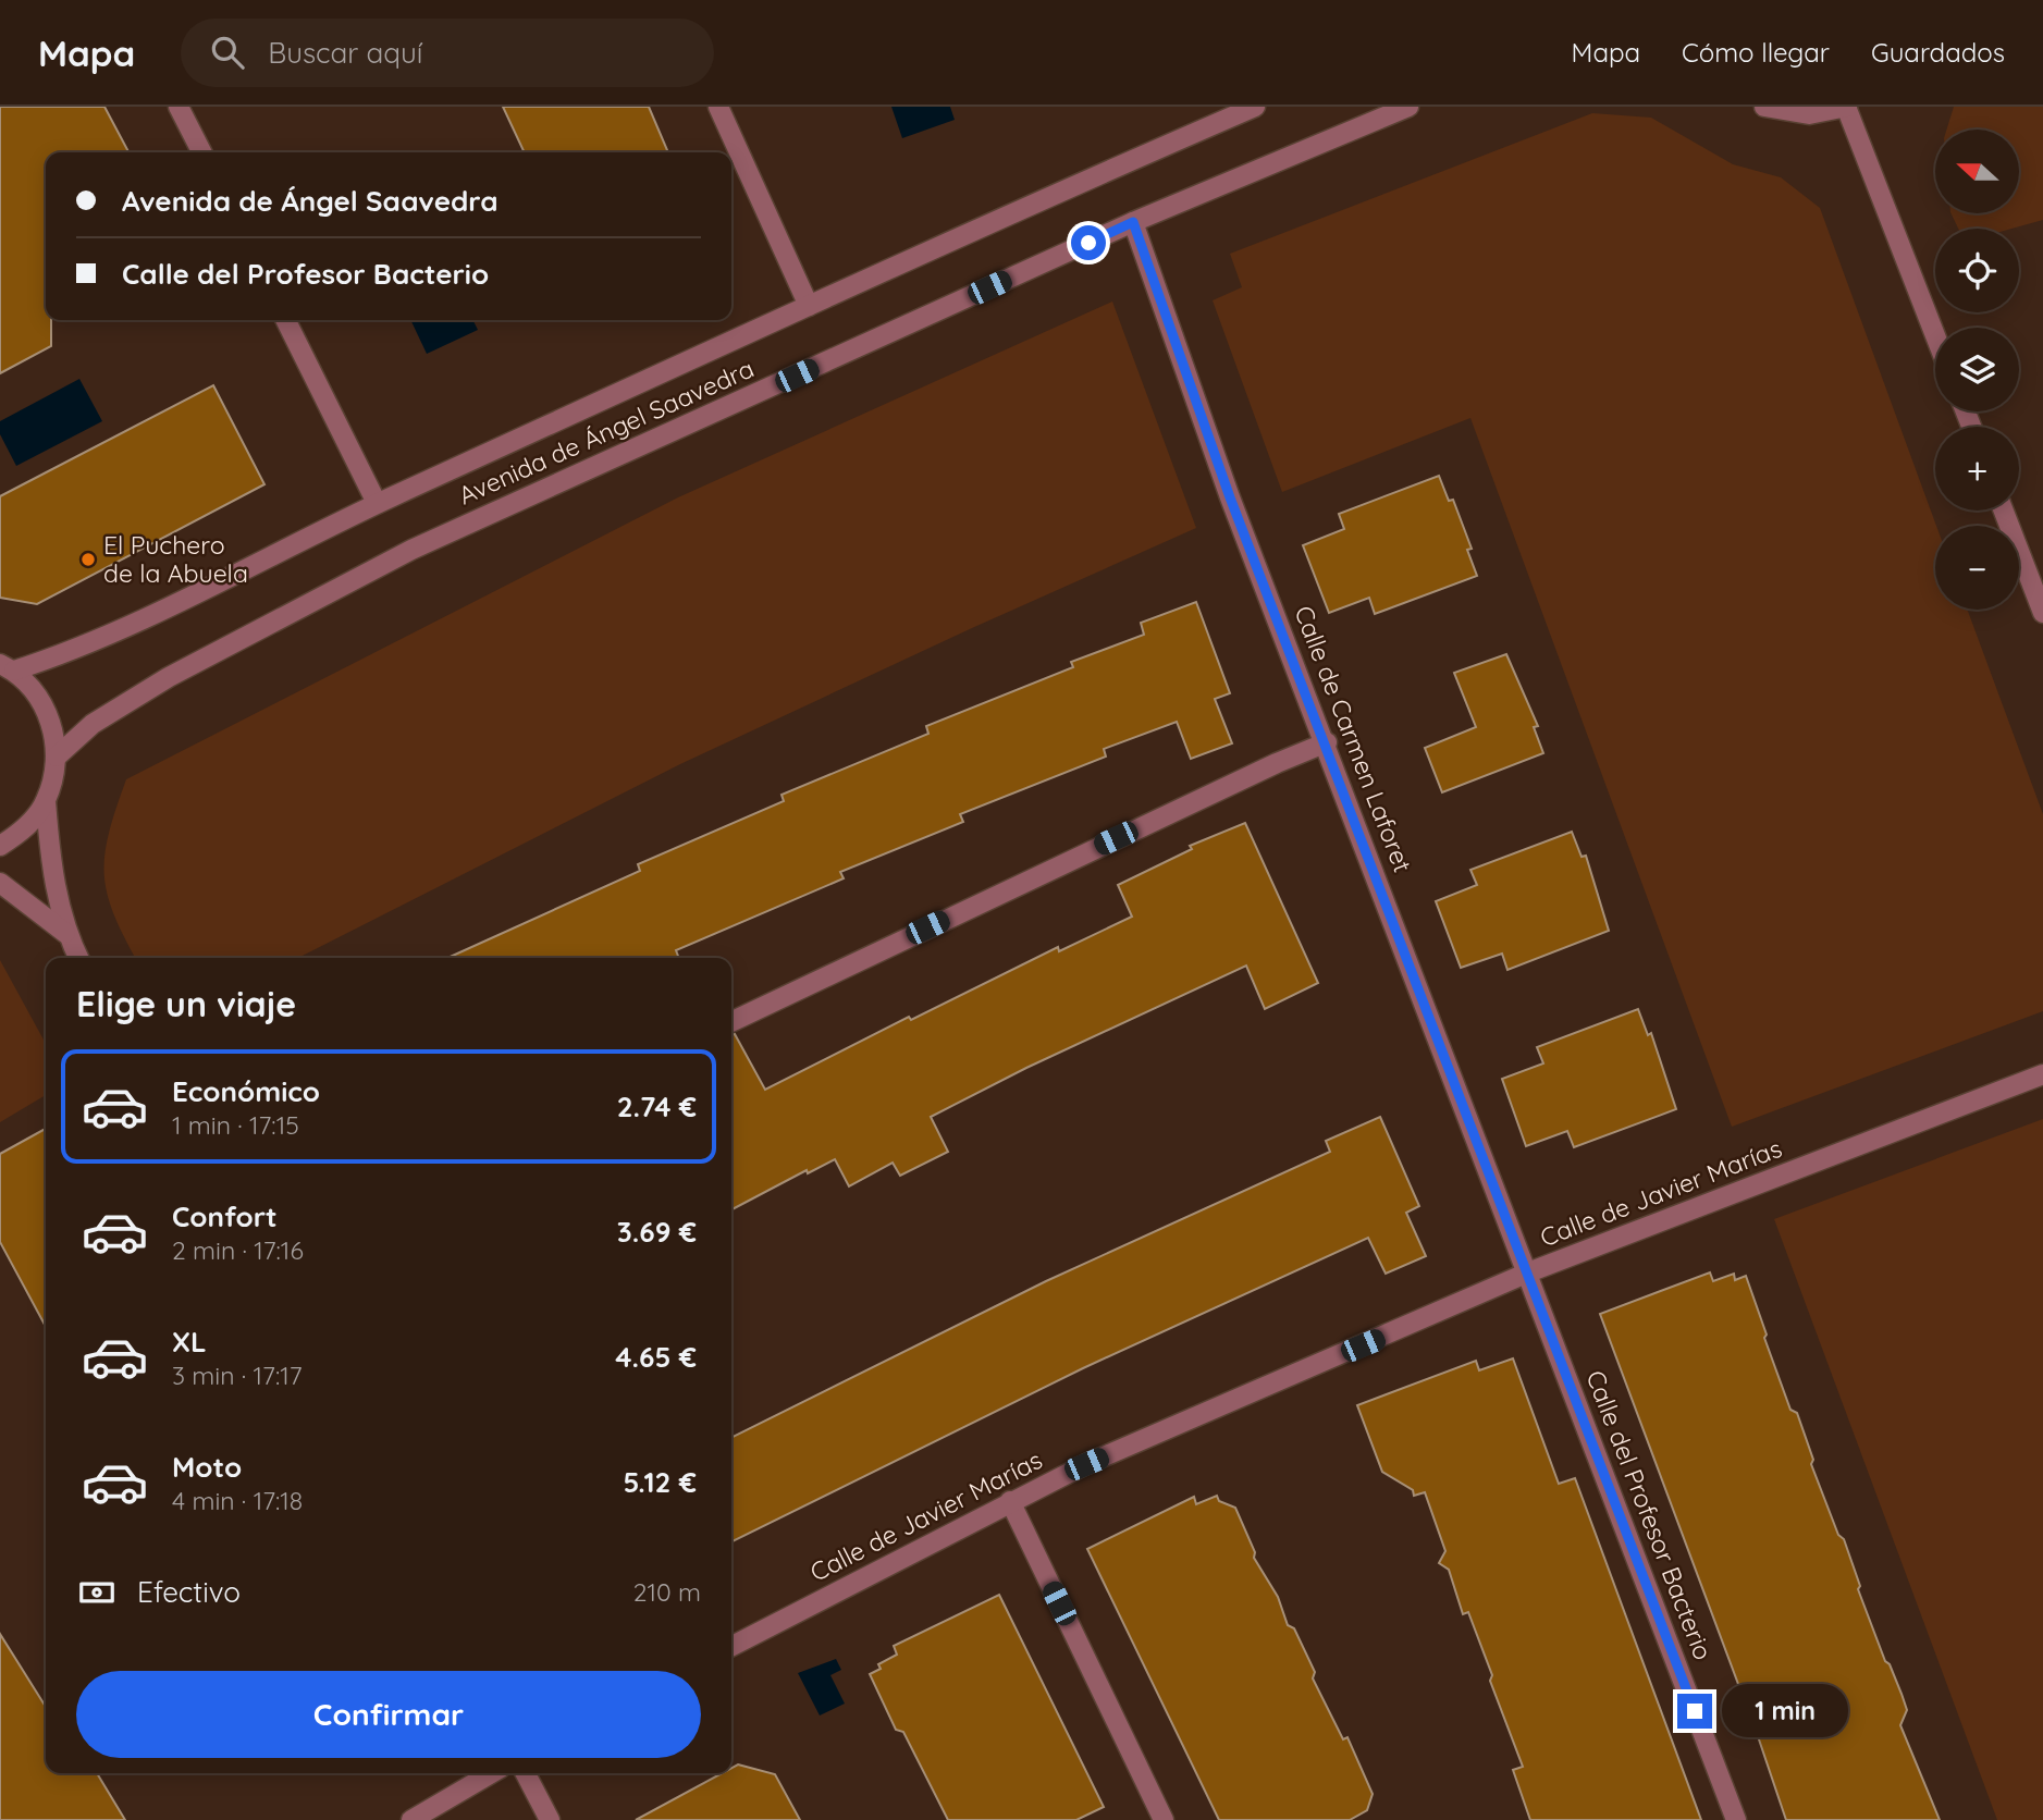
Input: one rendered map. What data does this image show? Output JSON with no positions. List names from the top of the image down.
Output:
{
  "streets": {
    "street": [
      "Avenida de Ángel Saavedra",
      "Calle de Carmen Laforet",
      "Calle de Javier Marías",
      "Calle del Profesor Bacterio"
    ]
  },
  "crossings": [
    ["Avenida de Ángel Saavedra", "Calle de Carmen Laforet"],
    ["Calle de Carmen Laforet", "Calle de Javier Marías"],
    ["Calle de Carmen Laforet", "Calle del Profesor Bacterio"],
    ["Calle de Javier Marías", "Calle del Profesor Bacterio"]
  ],
  "places": ["El Puchero de la Abuela"],
  "north": "left",
  "page": {
    "header": "Mapa",
    "search": "Buscar aquí",
    "nav": ["Mapa", "Cómo llegar", "Guardados"],
    "map_buttons": ["+", "−"],
    "banner": ["Avenida de Ángel Saavedra", "Calle del Profesor Bacterio"],
    "heading": "Elige un viaje",
    "list": [
      {
        "name": "Económico",
        "note": "1 min · 17:15",
        "value": "2.74 €"
      },
      {
        "name": "Confort",
        "note": "2 min · 17:16",
        "value": "3.69 €"
      },
      {
        "name": "XL",
        "note": "3 min · 17:17",
        "value": "4.65 €"
      },
      {
        "name": "Moto",
        "note": "4 min · 17:18",
        "value": "5.12 €"
      }
    ],
    "pay": ["Efectivo", "210 m"],
    "buttons": "Confirmar",
    "bubble": "1 min"
  }
}
